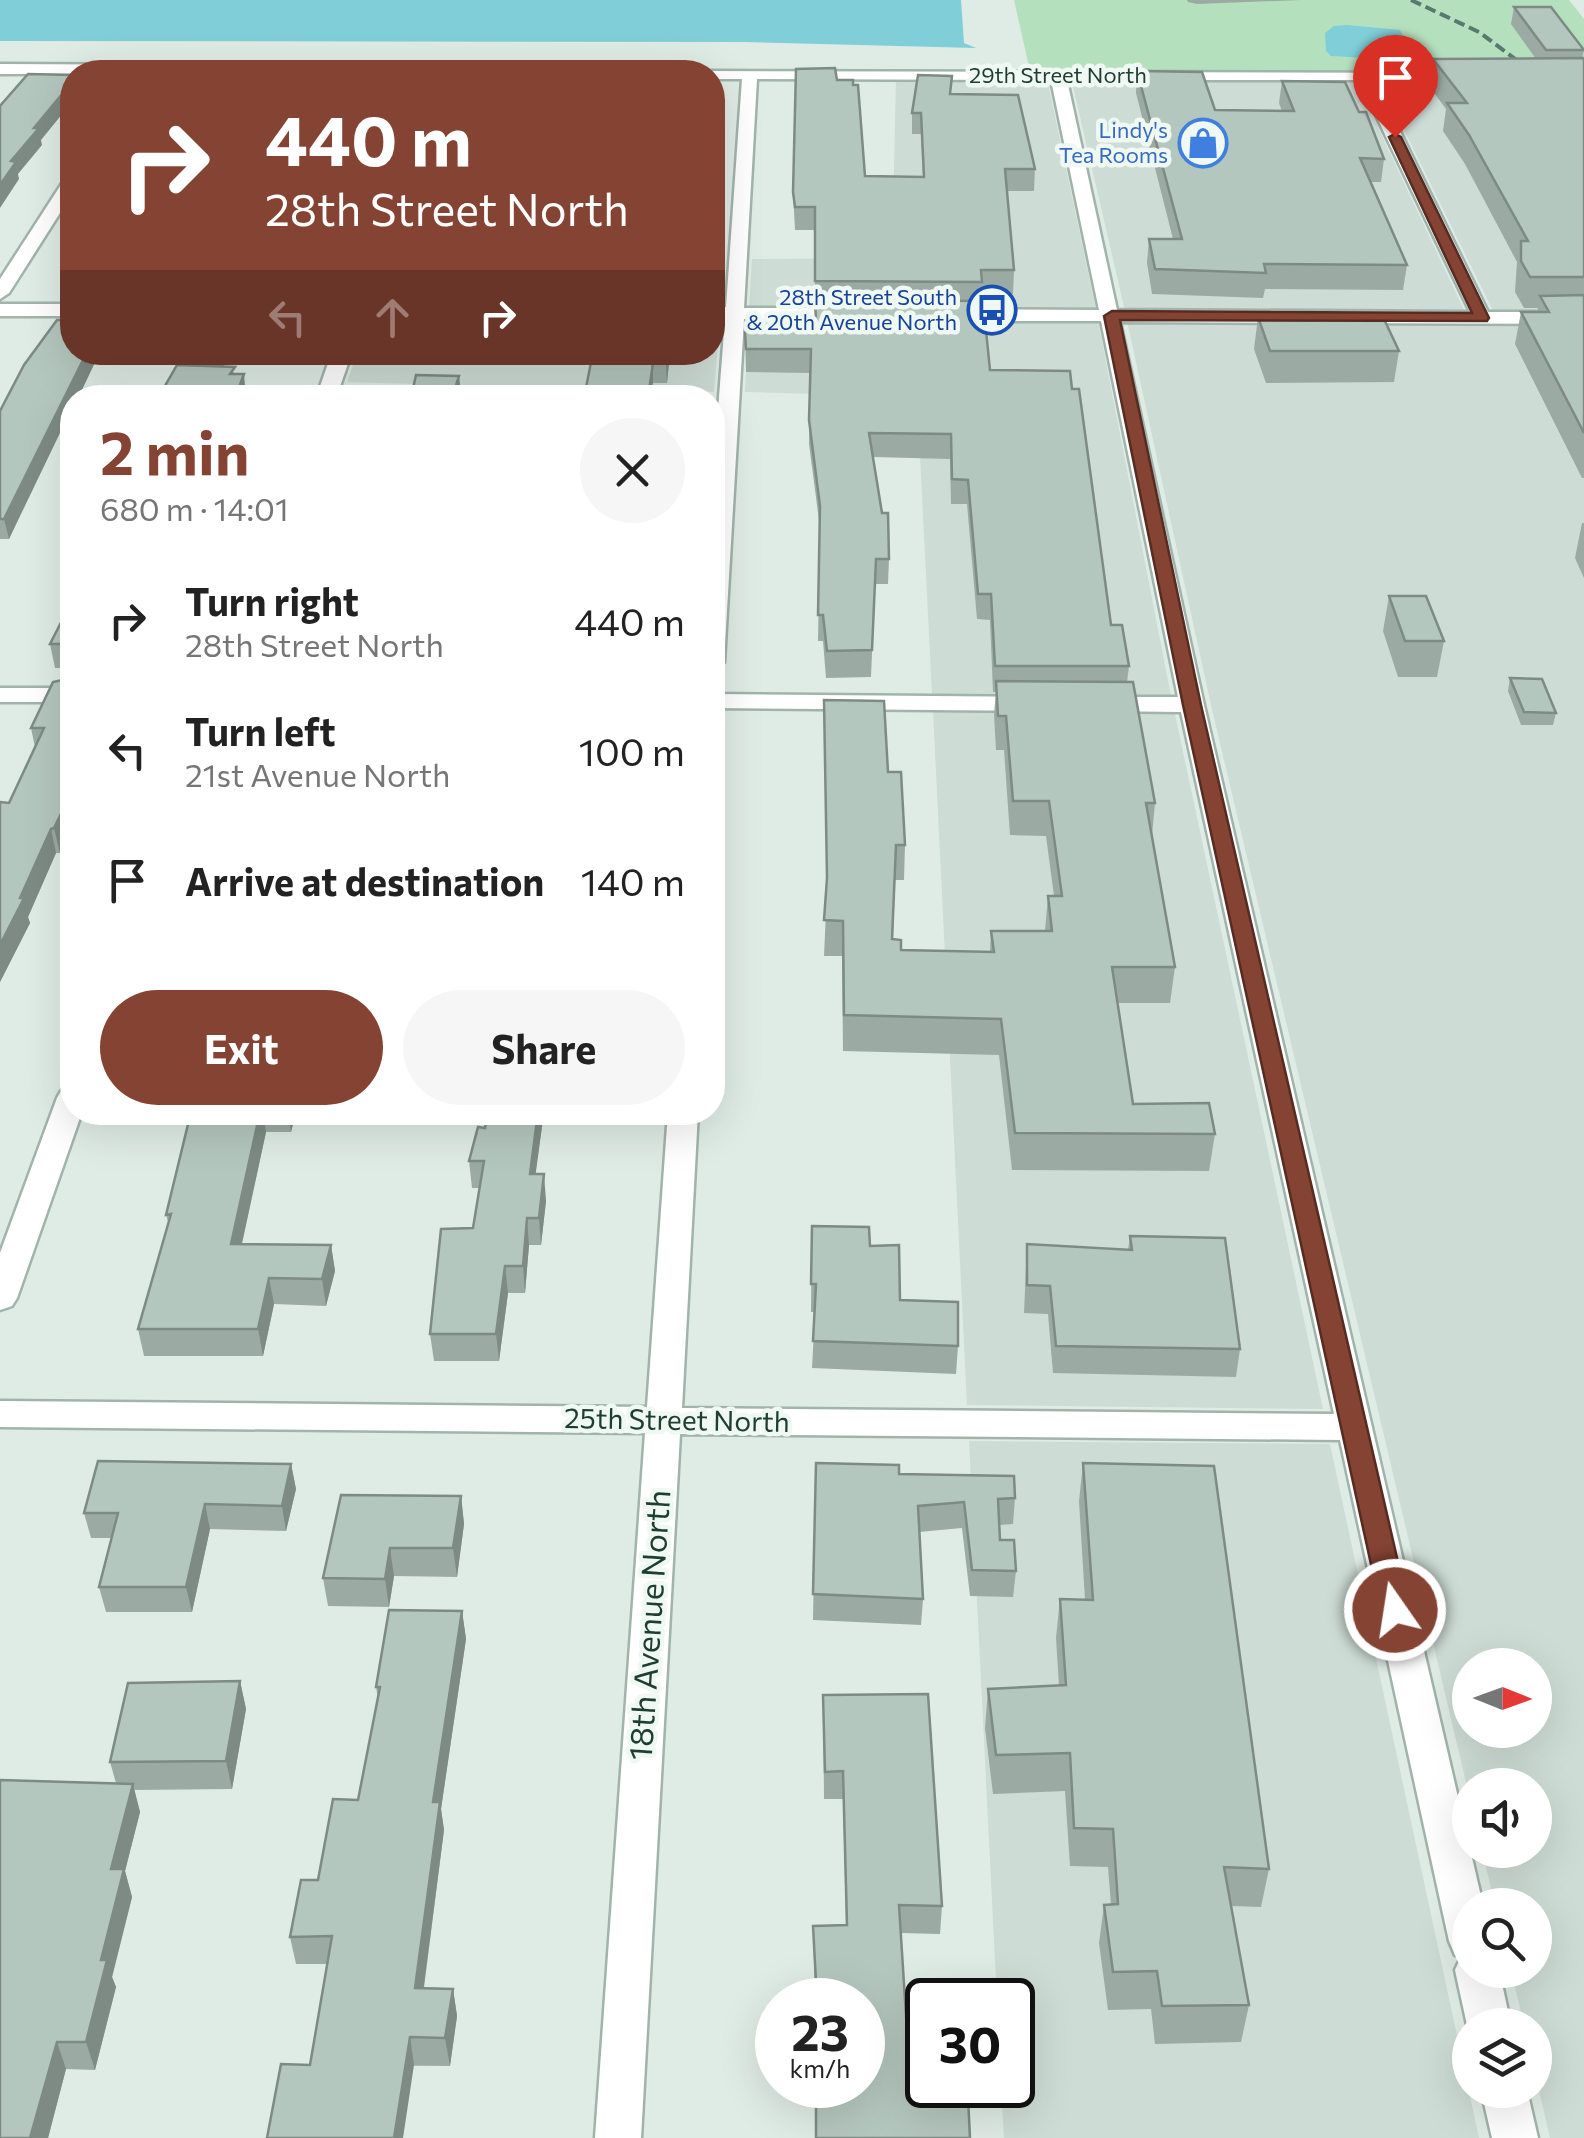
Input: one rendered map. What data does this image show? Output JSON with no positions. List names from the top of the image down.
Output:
{
  "streets": {
    "street": ["29th Street North", "25th Street North", "18th Avenue North"]
  },
  "crossings": [
    ["25th Street North", "18th Avenue North"]
  ],
  "places": {
    "shop": ["Lindy's Tea Rooms"],
    "bus stop": ["28th Street South & 20th Avenue North"]
  },
  "north": "right",
  "page": {
    "turn": ["440 m", "28th Street North"],
    "heading": ["2 min", "680 m · 14:01"],
    "list": [
      {
        "name": "Turn right",
        "note": "28th Street North",
        "value": "440 m"
      },
      {
        "name": "Turn left",
        "note": "21st Avenue North",
        "value": "100 m"
      },
      {
        "name": "Arrive at destination",
        "value": "140 m"
      }
    ],
    "buttons": ["Exit", "Share"],
    "speed": "23 km/h",
    "limit": "30"
  }
}
